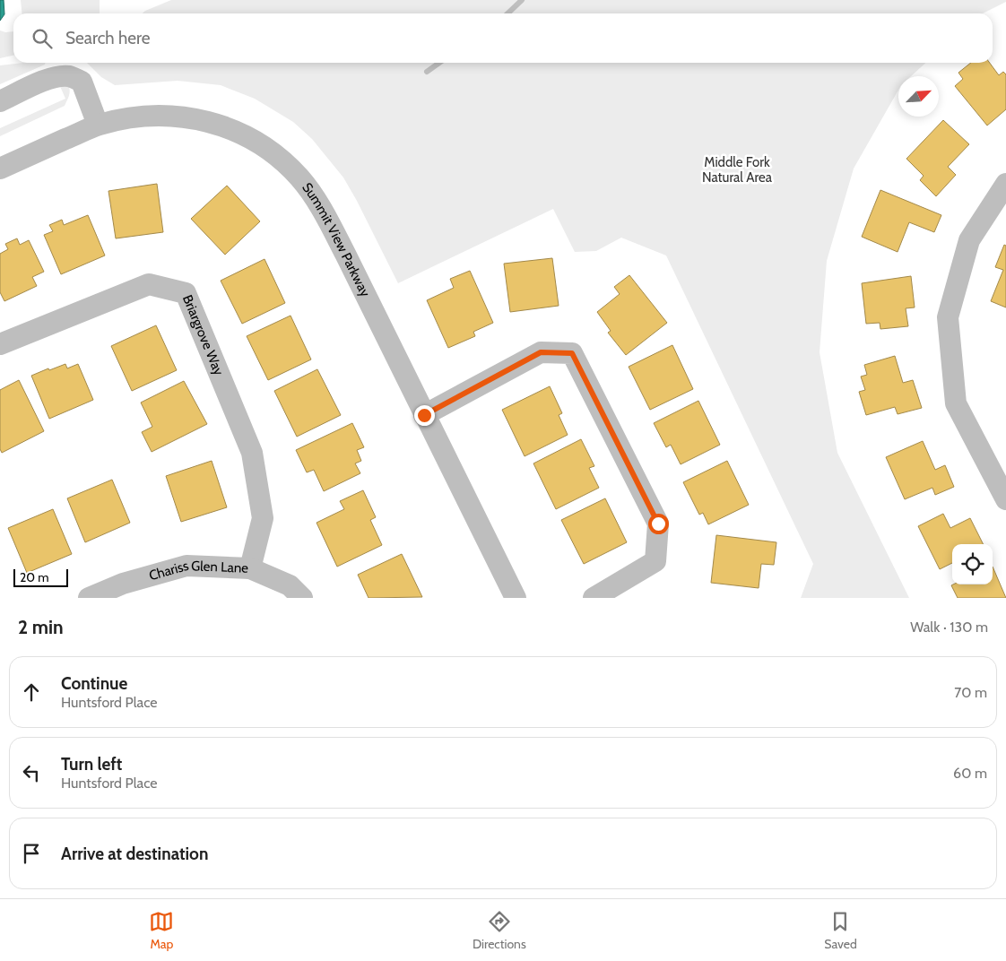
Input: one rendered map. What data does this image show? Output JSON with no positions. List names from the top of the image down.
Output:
{
  "streets": {
    "street": ["Summit View Parkway", "Briargrove Way", "Chariss Glen Lane"]
  },
  "crossings": [
    ["Briargrove Way", "Chariss Glen Lane"]
  ],
  "parks": ["Middle Fork Natural Area"],
  "scale_bar": "20 m",
  "north": "top right",
  "page": {
    "search": "Search here",
    "scale": "20 m",
    "heading": ["2 min", "Walk · 130 m"],
    "list": [
      ["Continue", "Huntsford Place", "70 m"],
      ["Turn left", "Huntsford Place", "60 m"],
      "Arrive at destination"
    ],
    "nav": ["Map", "Directions", "Saved"]
  }
}
